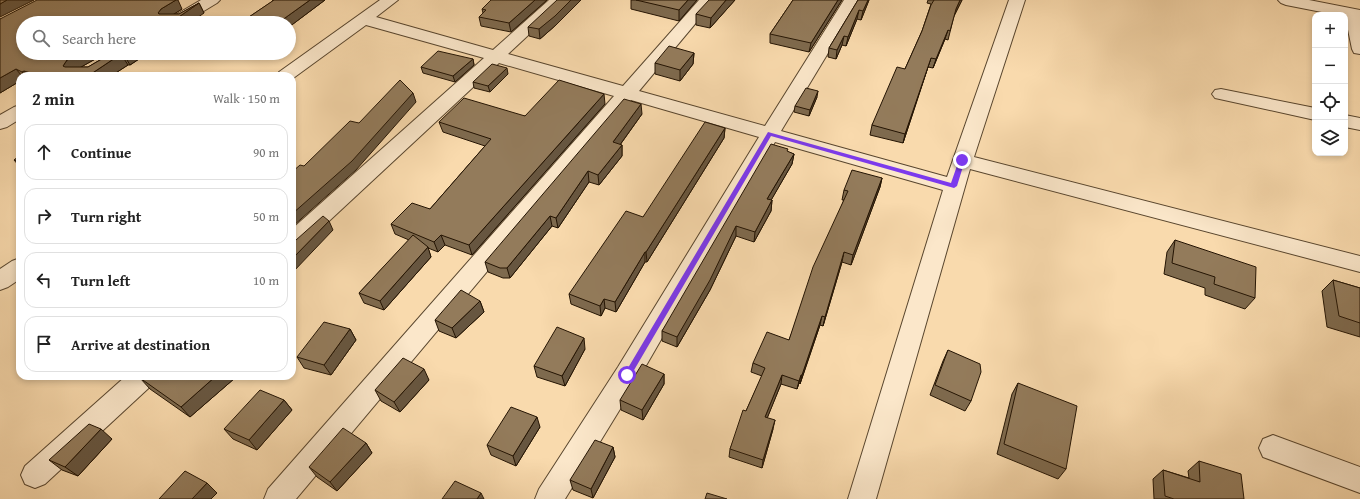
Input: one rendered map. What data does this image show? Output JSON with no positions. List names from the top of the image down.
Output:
{
  "page": {
    "map_buttons": ["+", "−"],
    "search": "Search here",
    "heading": ["2 min", "Walk · 150 m"],
    "list": [
      ["Continue", "90 m"],
      ["Turn right", "50 m"],
      ["Turn left", "10 m"],
      "Arrive at destination"
    ]
  }
}
